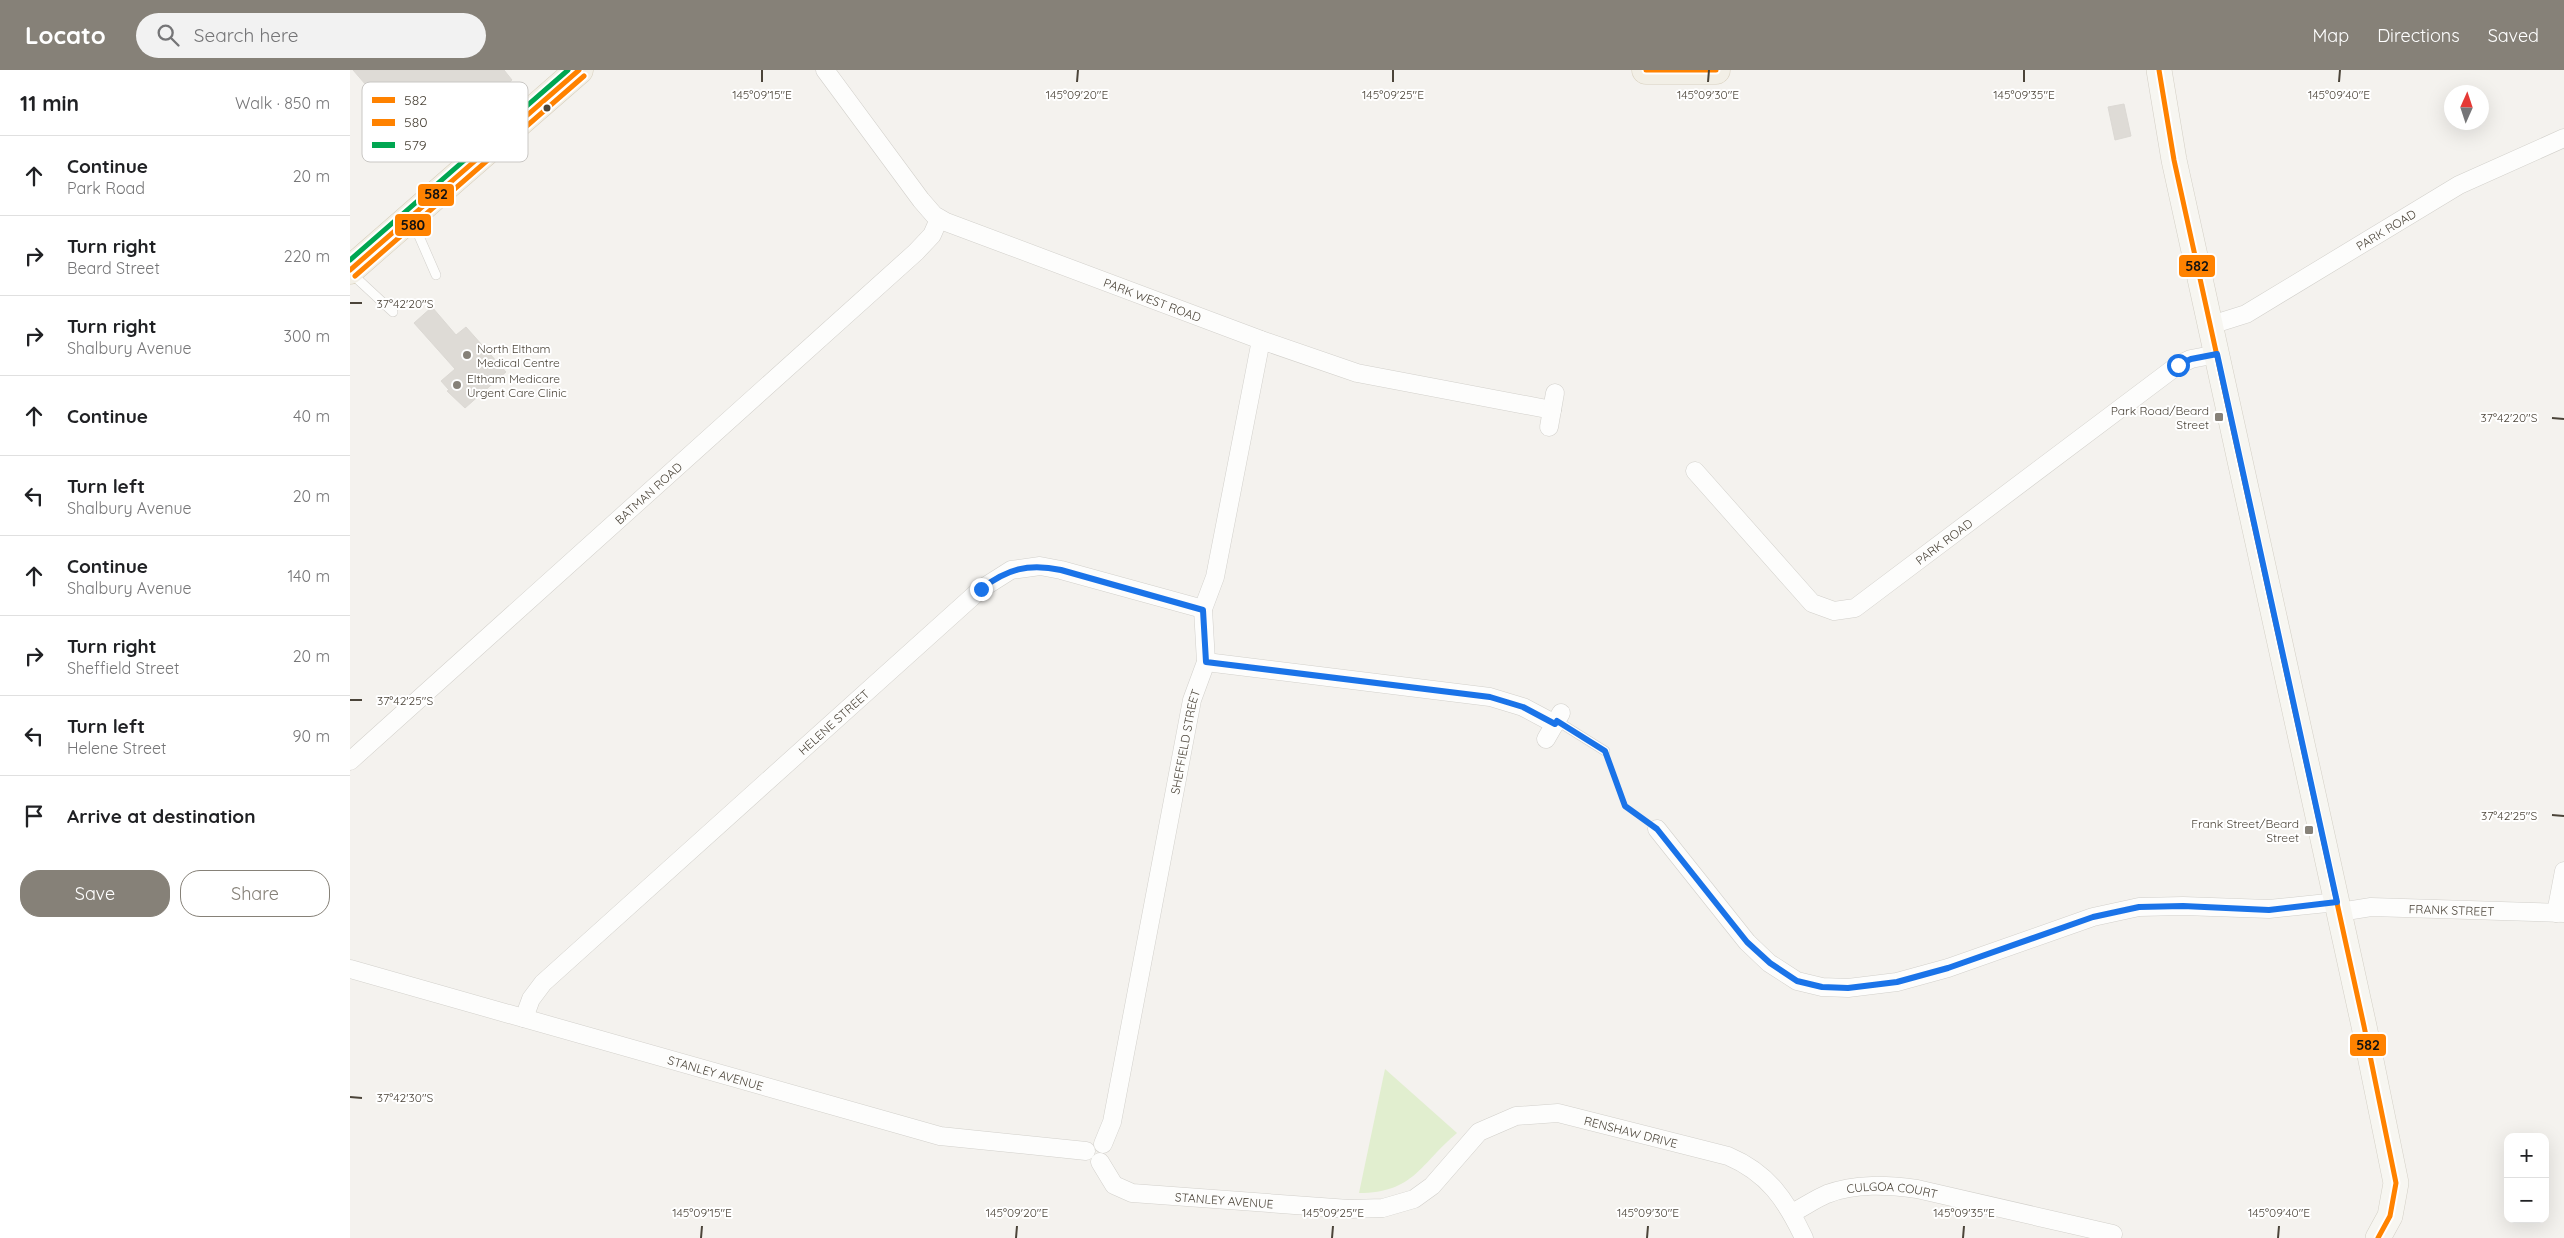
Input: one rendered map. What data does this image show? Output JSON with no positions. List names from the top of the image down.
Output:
{
  "streets": {
    "street": [
      "PARK ROAD",
      "PARK WEST ROAD",
      "BATMAN ROAD",
      "HELENE STREET",
      "SHEFFIELD STREET",
      "FRANK STREET",
      "STANLEY AVENUE",
      "RENSHAW DRIVE",
      "CULGOA COURT"
    ]
  },
  "crossings": [
    ["PARK WEST ROAD", "BATMAN ROAD"],
    ["PARK WEST ROAD", "SHEFFIELD STREET"],
    ["HELENE STREET", "SHEFFIELD STREET"],
    ["HELENE STREET", "STANLEY AVENUE"],
    ["SHEFFIELD STREET", "STANLEY AVENUE"],
    ["STANLEY AVENUE", "RENSHAW DRIVE"],
    ["RENSHAW DRIVE", "CULGOA COURT"]
  ],
  "places": {
    "other": ["North Eltham Medical Centre", "Eltham Medicare Urgent Care Clinic"],
    "transit": ["Park Road/Beard Street", "Frank Street/Beard Street"]
  },
  "lines": ["transit line 582", "transit line 579", "transit line 580"],
  "legend": ["582", "580", "579"],
  "north": "top",
  "page": {
    "header": "Locato",
    "search": "Search here",
    "nav": ["Map", "Directions", "Saved"],
    "heading": ["11 min", "Walk · 850 m"],
    "list": [
      ["Continue", "Park Road", "20 m"],
      ["Turn right", "Beard Street", "220 m"],
      ["Turn right", "Shalbury Avenue", "300 m"],
      ["Continue", "40 m"],
      ["Turn left", "Shalbury Avenue", "20 m"],
      ["Continue", "Shalbury Avenue", "140 m"],
      ["Turn right", "Sheffield Street", "20 m"],
      ["Turn left", "Helene Street", "90 m"],
      "Arrive at destination"
    ],
    "buttons": ["Save", "Share"],
    "map_buttons": ["+", "−"]
  },
  "coordinates": [
    "145°09'15\"E",
    "145°09'20\"E",
    "145°09'25\"E",
    "145°09'30\"E",
    "145°09'35\"E",
    "145°09'40\"E",
    "37°42'20\"S",
    "37°42'25\"S",
    "37°42'30\"S"
  ]
}
